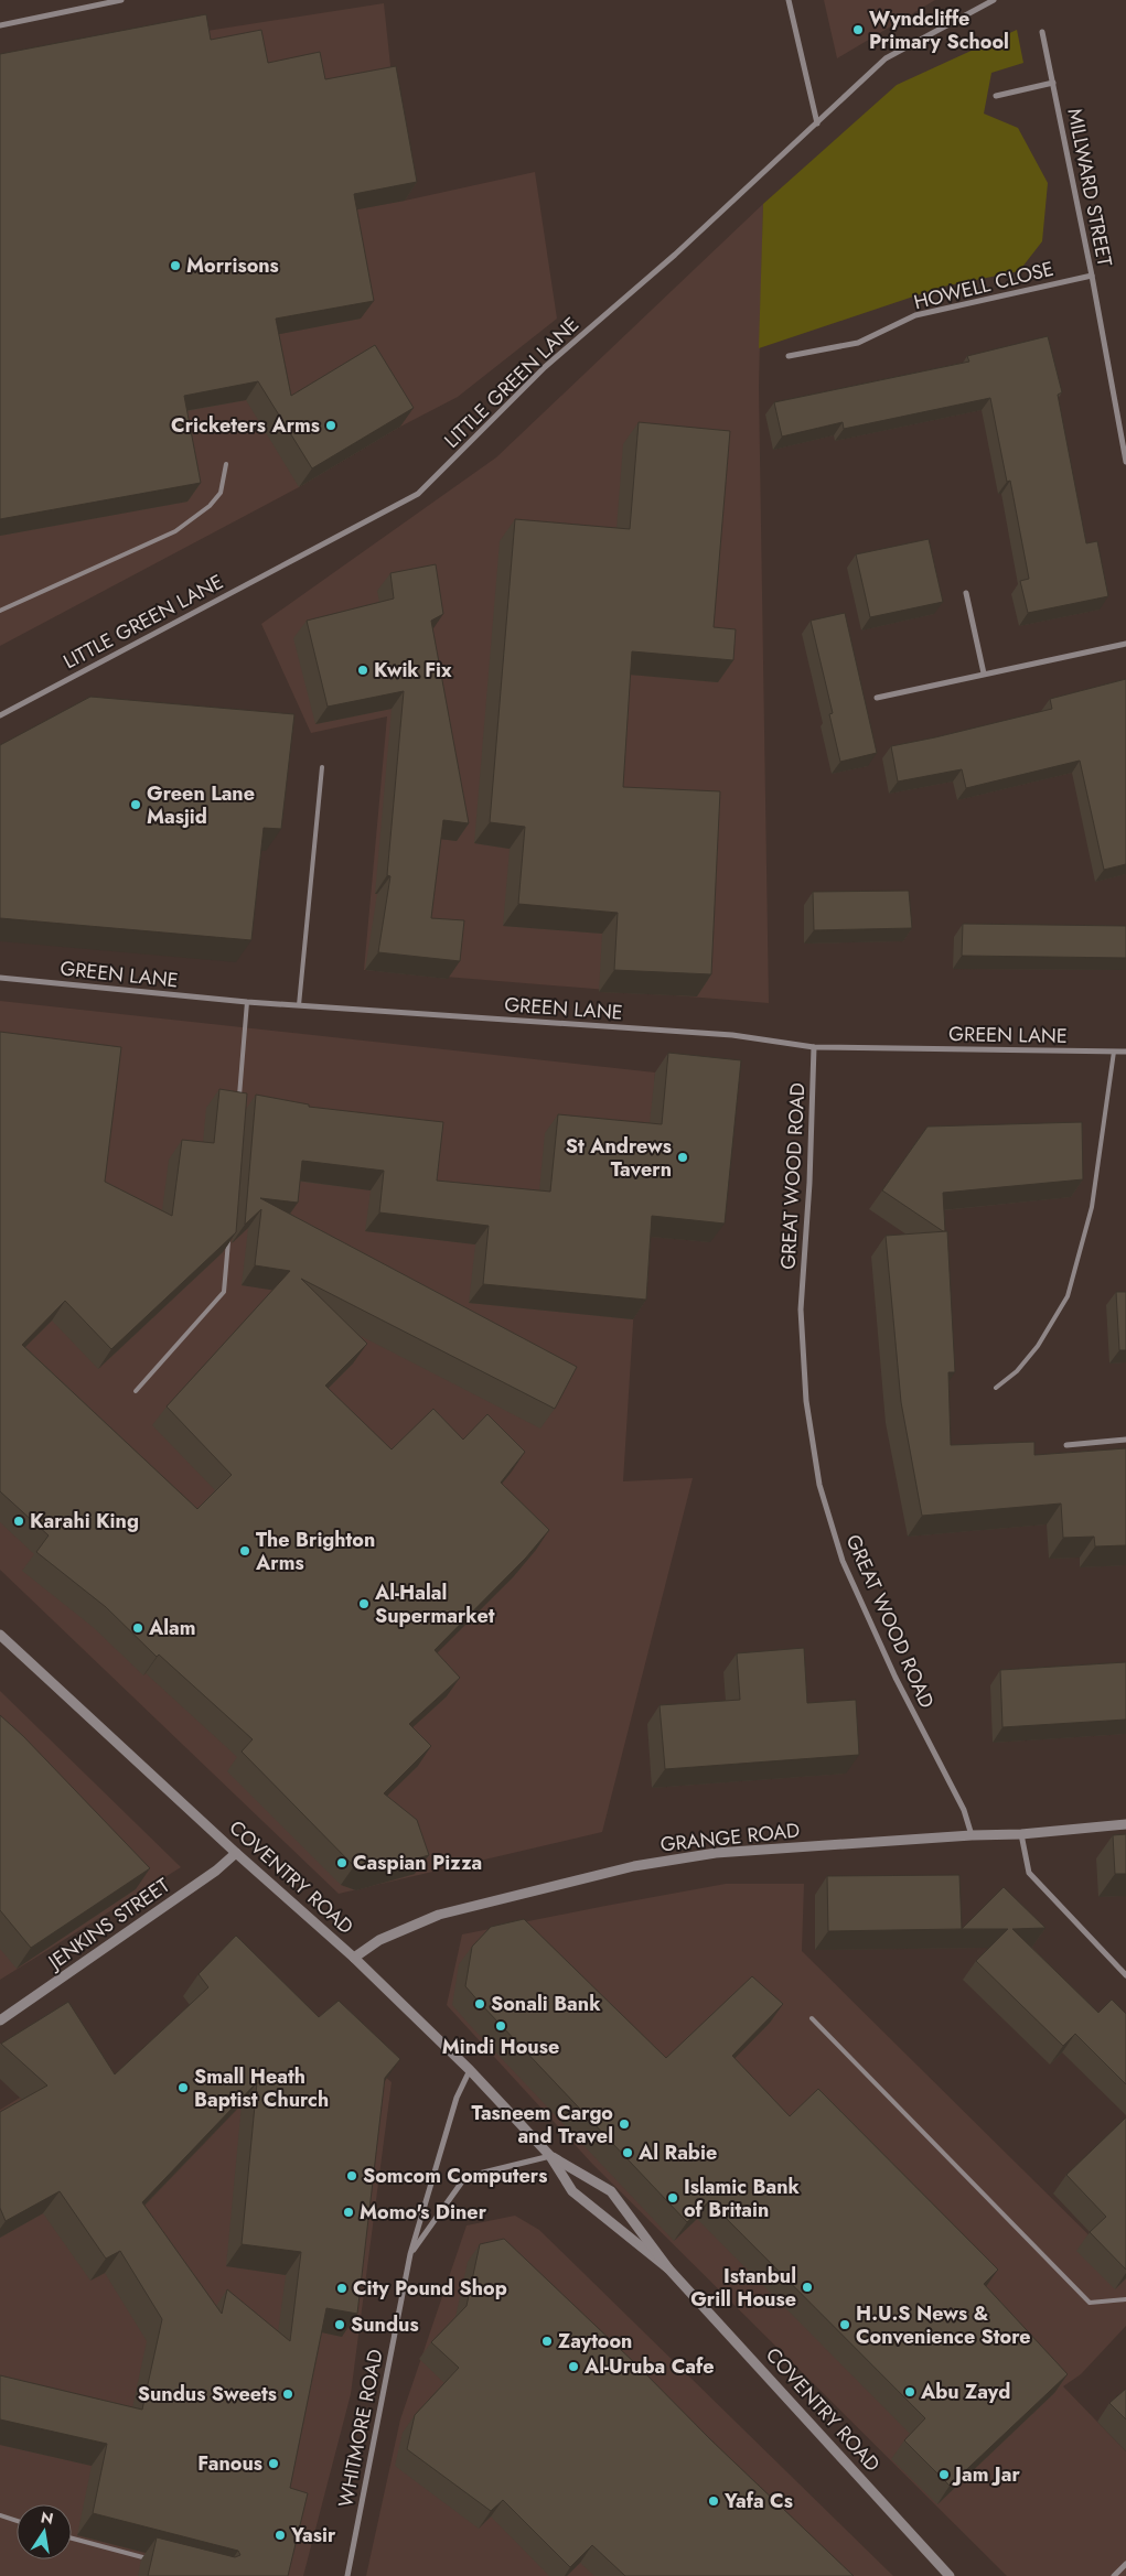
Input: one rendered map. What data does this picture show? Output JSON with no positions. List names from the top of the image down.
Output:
{
  "streets": {
    "street": [
      "MILLWARD STREET",
      "HOWELL CLOSE",
      "LITTLE GREEN LANE",
      "GREEN LANE",
      "GREAT WOOD ROAD",
      "GRANGE ROAD",
      "COVENTRY ROAD",
      "JENKINS STREET",
      "WHITMORE ROAD"
    ]
  },
  "crossings": [
    ["MILLWARD STREET", "HOWELL CLOSE"],
    ["GREEN LANE", "GREAT WOOD ROAD"],
    ["GREAT WOOD ROAD", "GRANGE ROAD"],
    ["GRANGE ROAD", "COVENTRY ROAD"],
    ["COVENTRY ROAD", "JENKINS STREET"],
    ["COVENTRY ROAD", "WHITMORE ROAD"]
  ],
  "places": [
    "Wyndcliffe Primary School",
    "Morrisons",
    "Cricketers Arms",
    "Kwik Fix",
    "Green Lane Masjid",
    "St Andrews Tavern",
    "Karahi King",
    "The Brighton Arms",
    "Al-Halal Supermarket",
    "Alam",
    "Caspian Pizza",
    "Sonali Bank",
    "Mindi House",
    "Small Heath Baptist Church",
    "Tasneem Cargo and Travel",
    "Al Rabie",
    "Somcom Computers",
    "Islamic Bank of Britain",
    "Momo's Diner",
    "Istanbul Grill House",
    "City Pound Shop",
    "Sundus",
    "H.U.S News & Convenience Store",
    "Zaytoon",
    "Al-Uruba Cafe",
    "Abu Zayd",
    "Sundus Sweets",
    "Fanous",
    "Jam Jar",
    "Yafa Cs",
    "Yasir"
  ],
  "north": "top"
}
